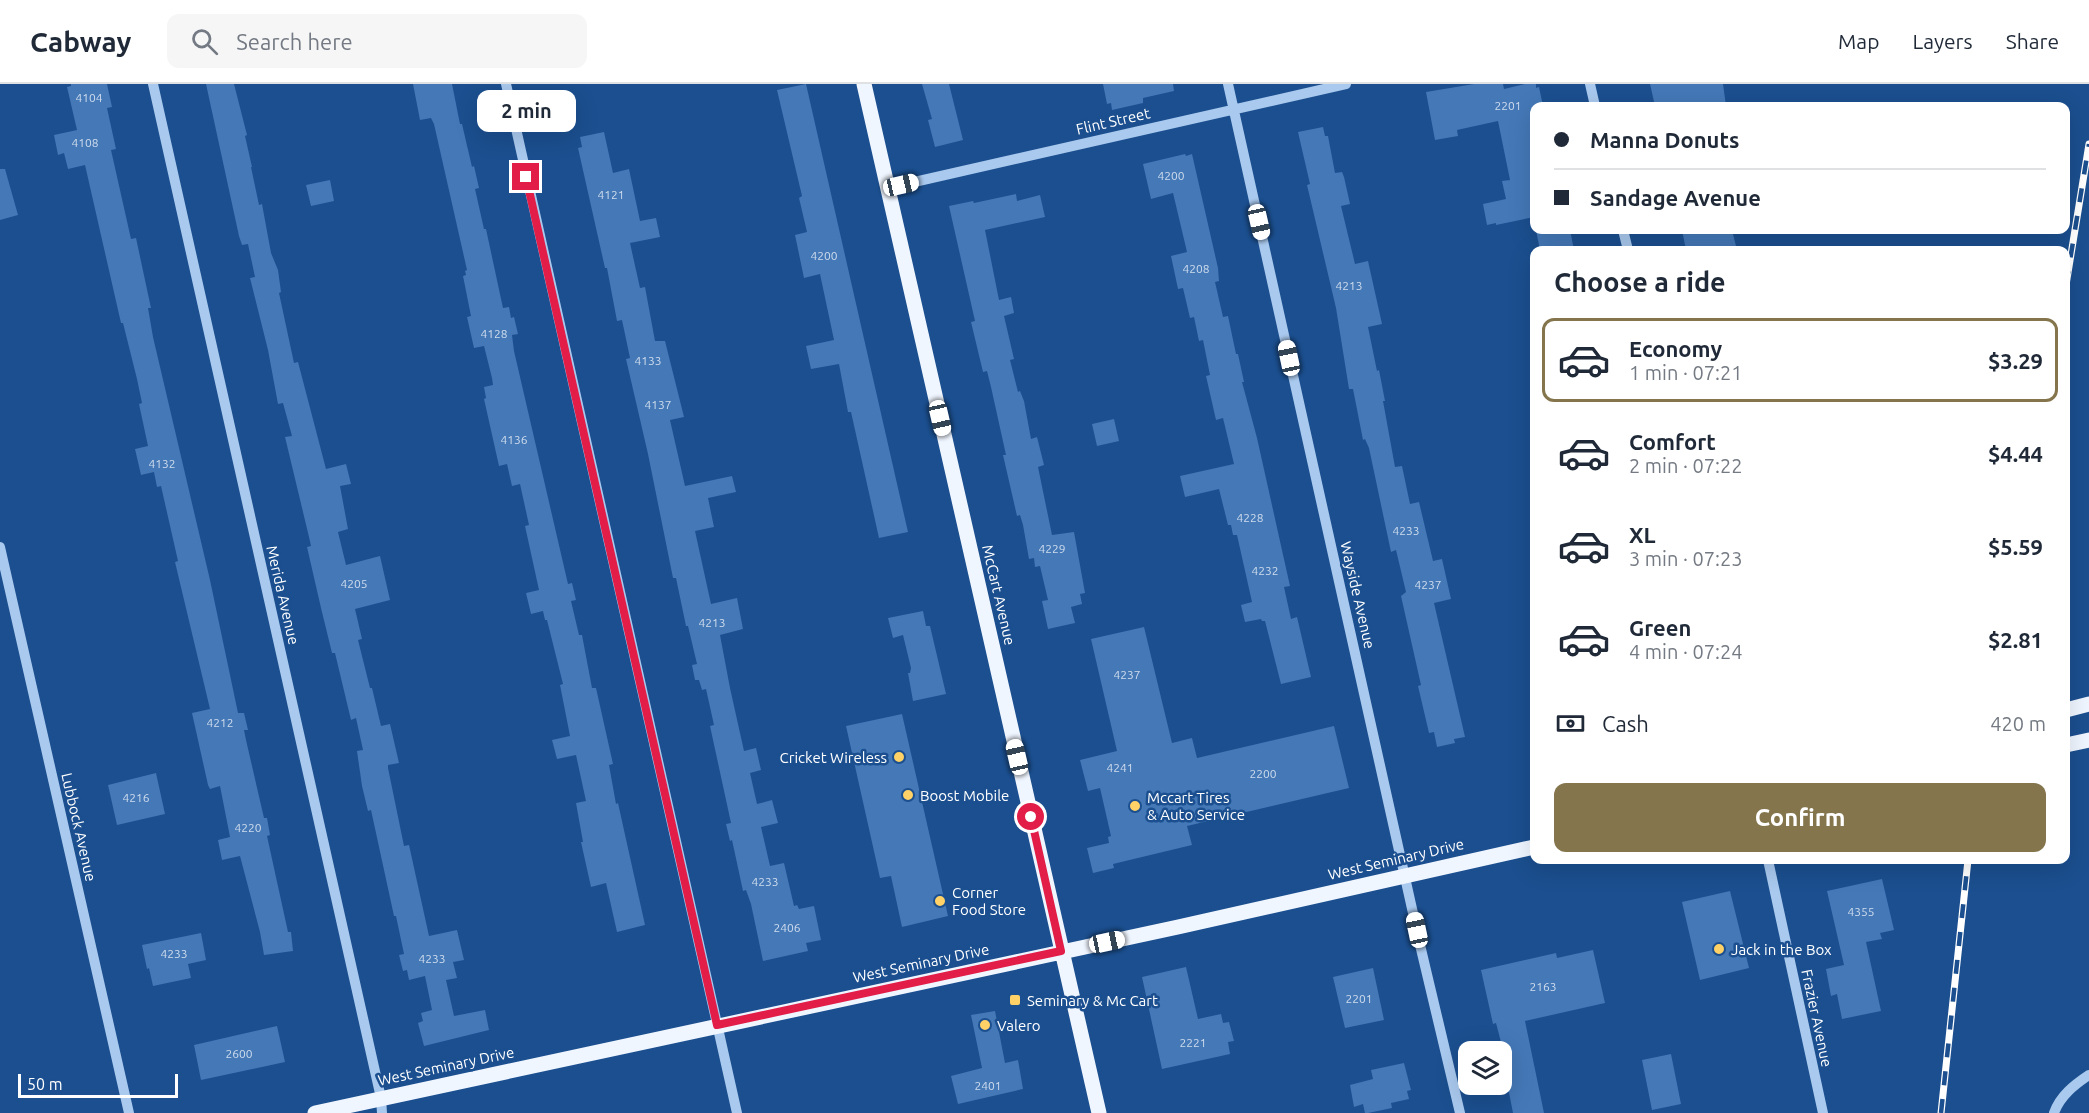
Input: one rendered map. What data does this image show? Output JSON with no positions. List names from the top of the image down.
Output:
{
  "streets": {
    "main road": ["McCart Avenue", "West Seminary Drive"],
    "street": [
      "Flint Street",
      "Merida Avenue",
      "Wayside Avenue",
      "Lubbock Avenue",
      "Frazier Avenue"
    ]
  },
  "crossings": [
    ["Flint Street", "McCart Avenue"],
    ["Flint Street", "Wayside Avenue"],
    ["Merida Avenue", "West Seminary Drive"],
    ["McCart Avenue", "West Seminary Drive"],
    ["Wayside Avenue", "West Seminary Drive"]
  ],
  "places": {
    "other": [
      "Cricket Wireless",
      "Boost Mobile",
      "Mccart Tires & Auto Service",
      "Corner Food Store",
      "Jack in the Box",
      "Valero"
    ],
    "transit": ["Seminary & Mc Cart"]
  },
  "house_numbers": [
    "4104",
    "2201",
    "4108",
    "4200",
    "4121",
    "4200",
    "4208",
    "4213",
    "4128",
    "4133",
    "4137",
    "4136",
    "4132",
    "4228",
    "4233",
    "4229",
    "4232",
    "4205",
    "4237",
    "4213",
    "4237",
    "4212",
    "4241",
    "2200",
    "4216",
    "4220",
    "4233",
    "4355",
    "2406",
    "4233",
    "4233",
    "2163",
    "2201",
    "2221",
    "2600",
    "2401"
  ],
  "scale_bar": "50 m",
  "page": {
    "header": "Cabway",
    "search": "Search here",
    "nav": ["Map", "Layers", "Share"],
    "bubble": "2 min",
    "banner": ["Manna Donuts", "Sandage Avenue"],
    "heading": "Choose a ride",
    "list": [
      {
        "name": "Economy",
        "note": "1 min · 07:21",
        "value": "$3.29"
      },
      {
        "name": "Comfort",
        "note": "2 min · 07:22",
        "value": "$4.44"
      },
      {
        "name": "XL",
        "note": "3 min · 07:23",
        "value": "$5.59"
      },
      {
        "name": "Green",
        "note": "4 min · 07:24",
        "value": "$2.81"
      }
    ],
    "pay": ["Cash", "420 m"],
    "buttons": "Confirm",
    "scale": "50 m"
  }
}
